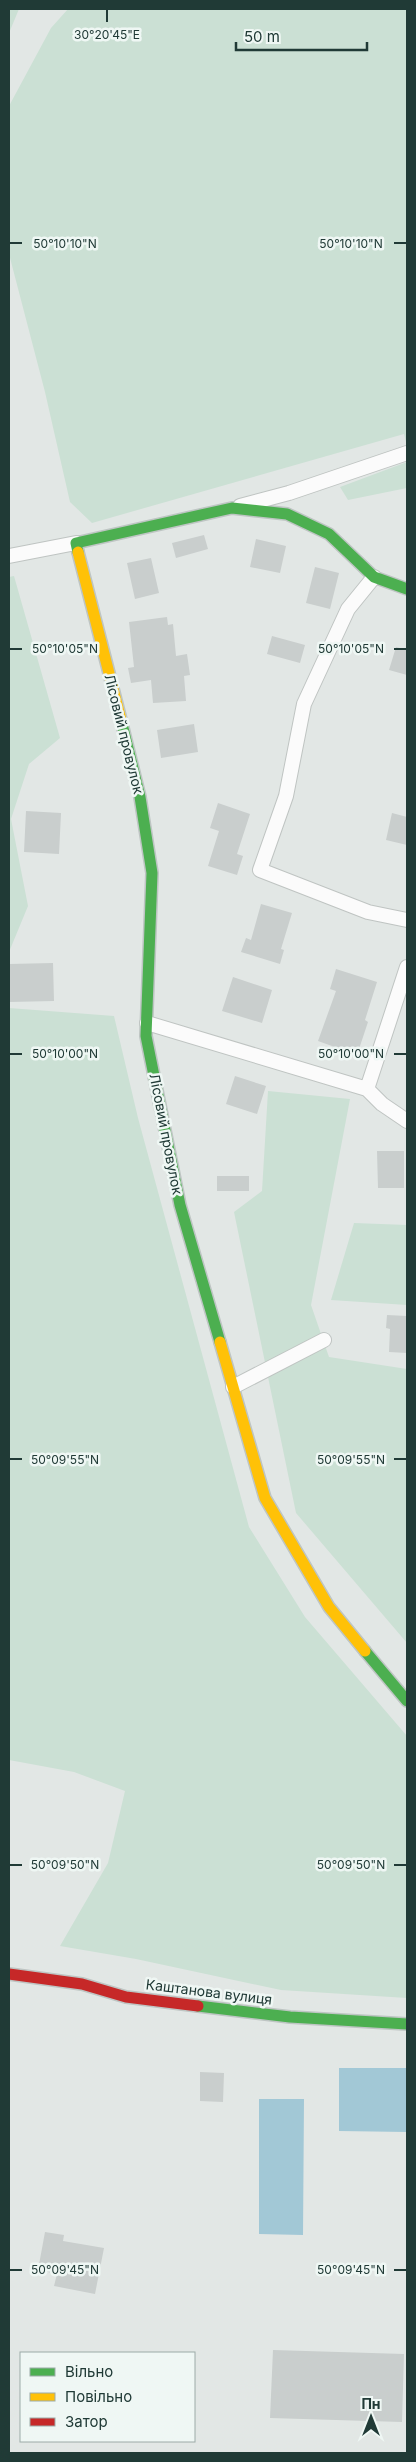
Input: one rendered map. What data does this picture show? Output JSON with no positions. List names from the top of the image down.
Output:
{
  "streets": {
    "street": ["Лісовий провулок", "Каштанова вулиця"]
  },
  "legend": ["Вільно", "Повільно", "Затор"],
  "scale_bar": "50 m",
  "north": "top",
  "coordinates": [
    "30°20'45\"E",
    "50°10'10\"N",
    "50°10'05\"N",
    "50°10'00\"N",
    "50°09'55\"N",
    "50°09'50\"N",
    "50°09'45\"N"
  ]
}
